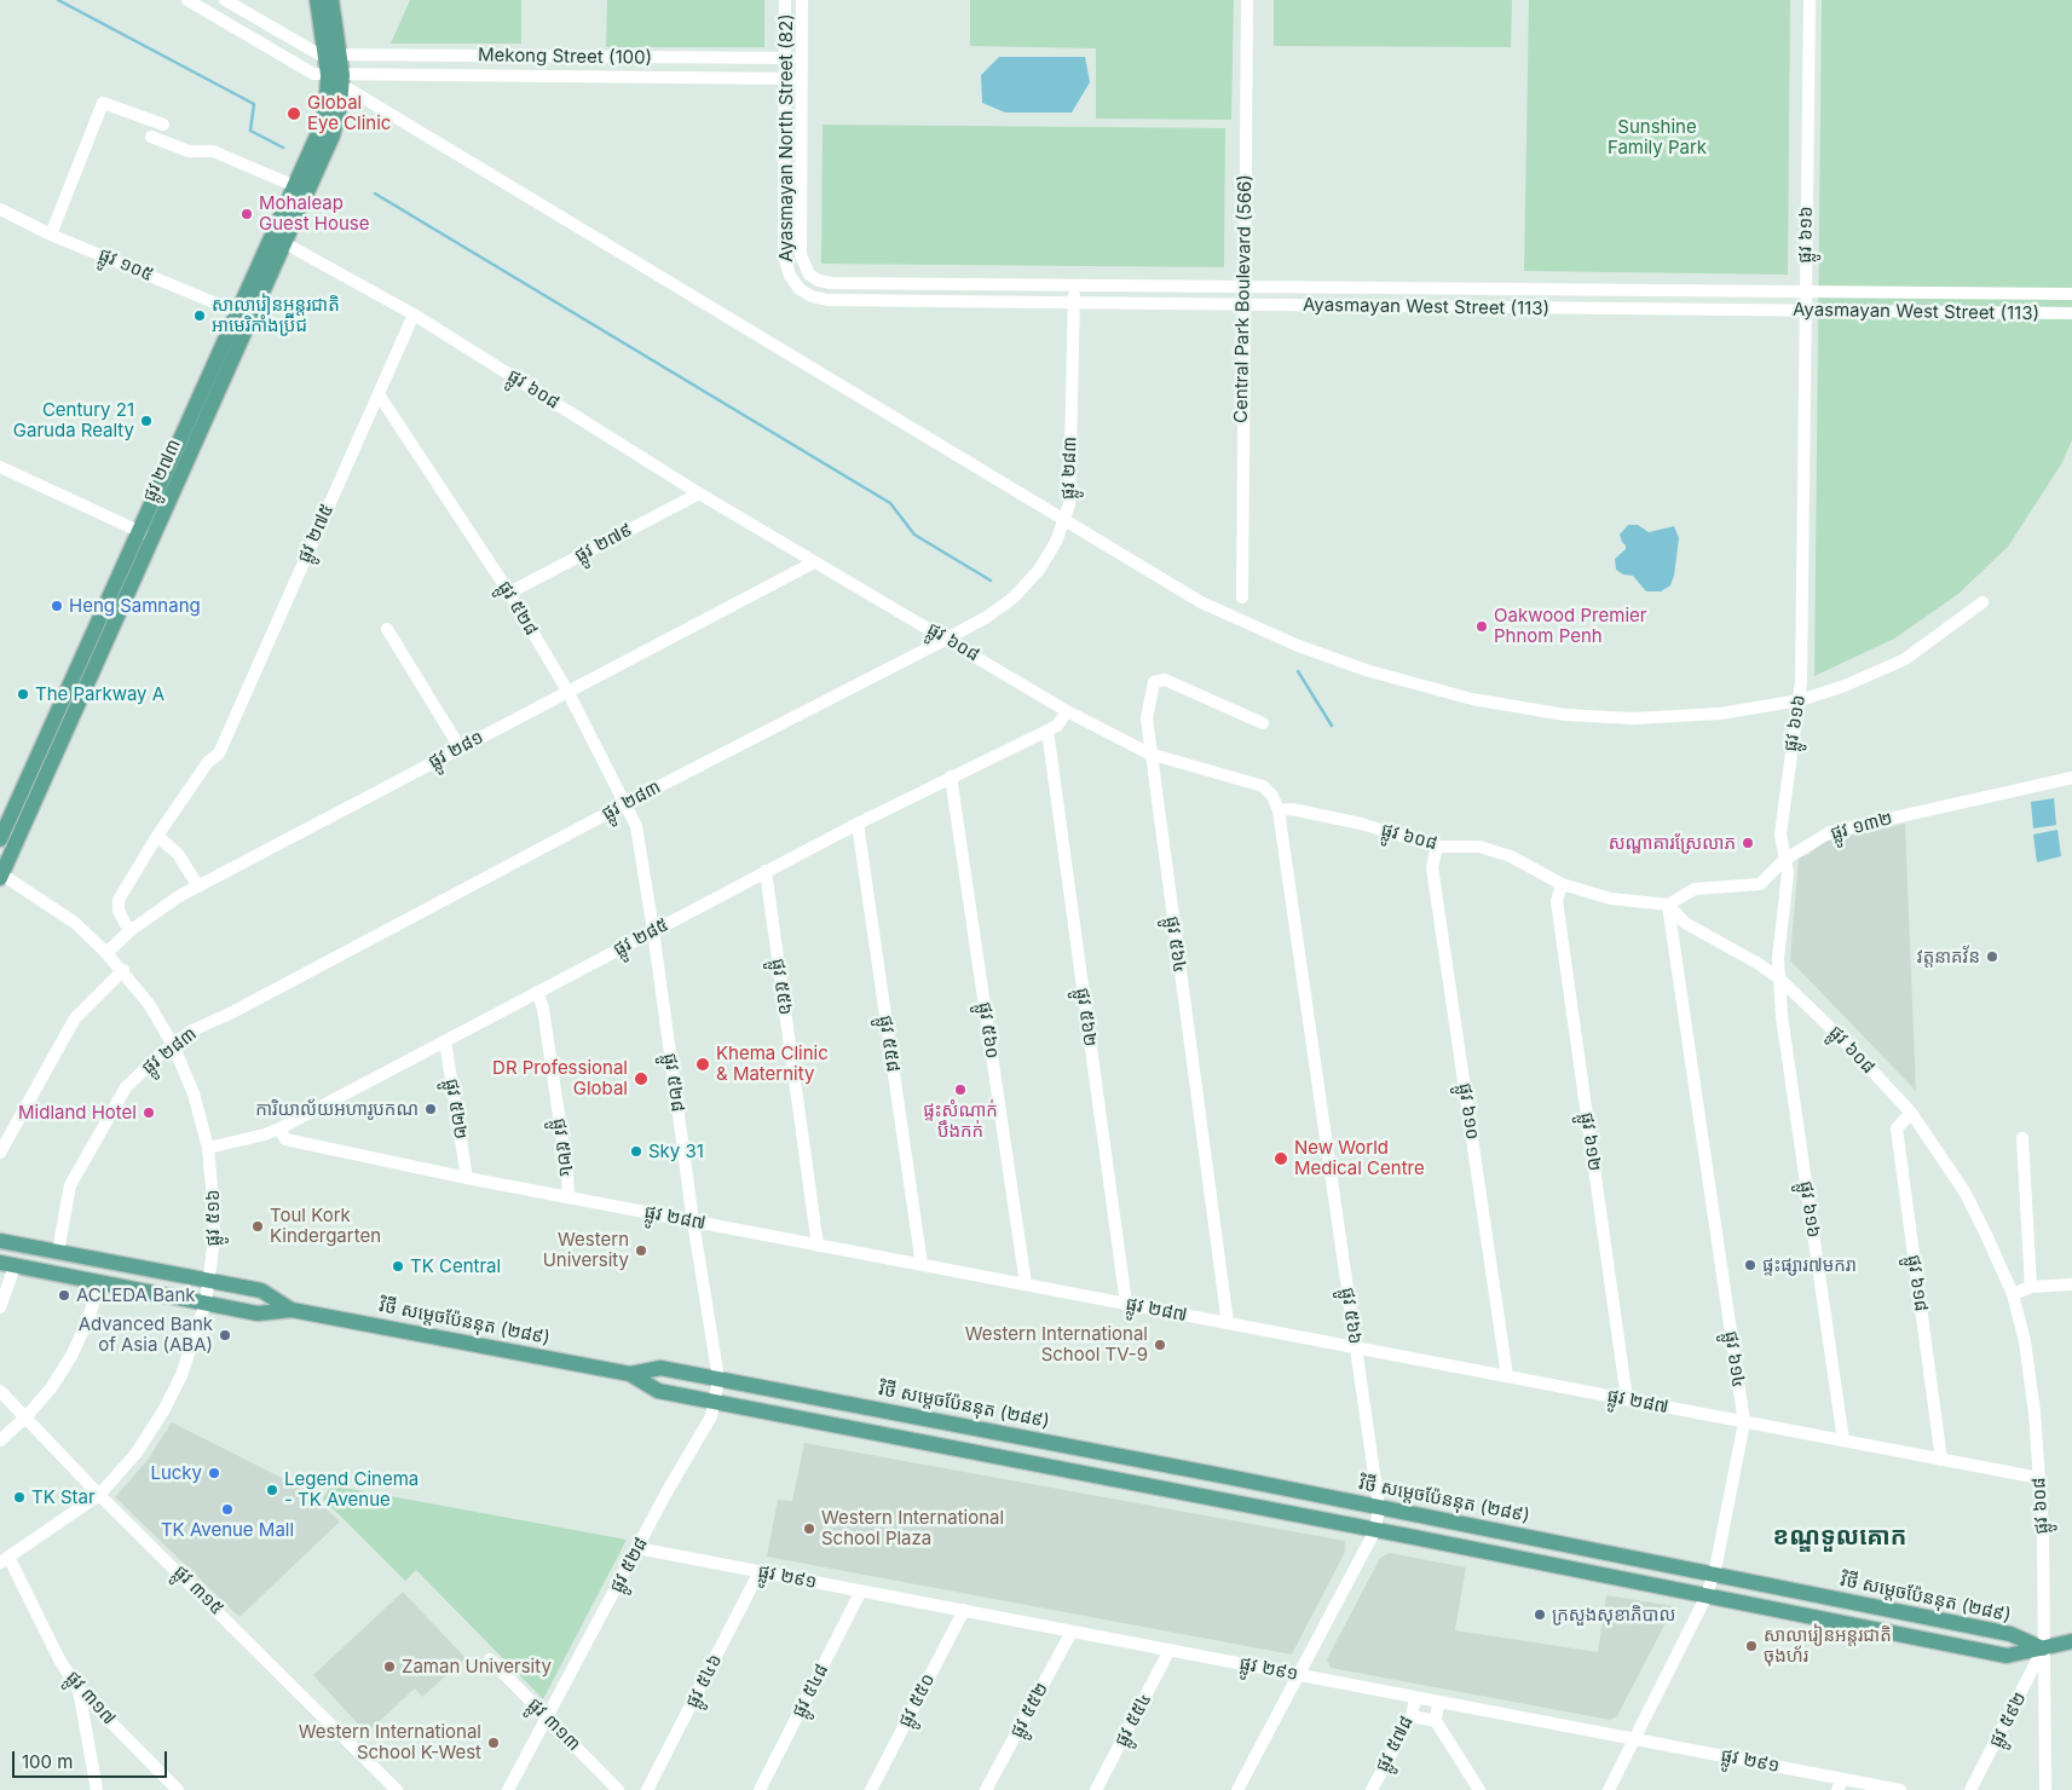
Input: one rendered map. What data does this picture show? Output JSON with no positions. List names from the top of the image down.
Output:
{
  "streets": {
    "main road": ["ផ្លូវ ២៧៣", "វិថី សម្តេចប៉ែននុត (២៨៩)"],
    "street": [
      "Mekong Street (100)",
      "Ayasmayan North Street (82)",
      "ផ្លូវ ៦១៦",
      "ផ្លូវ ១០៥",
      "Central Park Boulevard (566)",
      "Ayasmayan West Street (113)",
      "ផ្លូវ ៦០៨",
      "ផ្លូវ ២៨៣",
      "ផ្លូវ ២៧៥",
      "ផ្លូវ ២៧៩",
      "ផ្លូវ ៥២៨",
      "ផ្លូវ ២៨១",
      "ផ្លូវ ១៣២",
      "ផ្លូវ ២៨៥",
      "ផ្លូវ ៥៦៤",
      "ផ្លូវ ៥៥៦",
      "ផ្លូវ ៥៦២",
      "ផ្លូវ ៥៦០",
      "ផ្លូវ ៥៥៨",
      "ផ្លូវ ៥២២",
      "ផ្លូវ ៦១០",
      "ផ្លូវ ៦១២",
      "ផ្លូវ ៥២៤",
      "ផ្លូវ ៥១៦",
      "ផ្លូវ ២៨៧",
      "ផ្លូវ ៦១៨",
      "ផ្លូវ ៥៦៦",
      "ផ្លូវ ៦១៤",
      "ផ្លូវ ២៩១",
      "ផ្លូវ ៣១៥",
      "ផ្លូវ ៥៤៦",
      "ផ្លូវ ៥៤៨",
      "ផ្លូវ ៣១៧",
      "ផ្លូវ ៥៥០",
      "ផ្លូវ ៥៥២",
      "ផ្លូវ ៥៥៤",
      "ផ្លូវ ៥៩២",
      "ផ្លូវ ៣១៣",
      "ផ្លូវ ៥៧៨"
    ]
  },
  "crossings": [
    ["Mekong Street (100)", "Ayasmayan North Street (82)"],
    ["Mekong Street (100)", "ផ្លូវ ២៧៣"],
    ["Ayasmayan North Street (82)", "Ayasmayan West Street (113)"],
    ["ផ្លូវ ៦១៦", "Ayasmayan West Street (113)"],
    ["ផ្លូវ ៦១៦", "ផ្លូវ ៦០៨"],
    ["ផ្លូវ ៦១៦", "ផ្លូវ ១៣២"],
    ["ផ្លូវ ៦១៦", "ផ្លូវ ២៨៧"],
    ["ផ្លូវ ១០៥", "ផ្លូវ ២៧៣"],
    ["Central Park Boulevard (566)", "Ayasmayan West Street (113)"],
    ["Ayasmayan West Street (113)", "ផ្លូវ ២៨៣"],
    ["ផ្លូវ ៦០៨", "ផ្លូវ ២៨៣"],
    ["ផ្លូវ ៦០៨", "ផ្លូវ ២៧៣"],
    ["ផ្លូវ ៦០៨", "ផ្លូវ ២៧៥"],
    ["ផ្លូវ ៦០៨", "ផ្លូវ ២៧៩"],
    ["ផ្លូវ ៦០៨", "ផ្លូវ ២៨១"],
    ["ផ្លូវ ៦០៨", "ផ្លូវ ១៣២"],
    ["ផ្លូវ ៦០៨", "ផ្លូវ ២៨៥"],
    ["ផ្លូវ ៦០៨", "ផ្លូវ ៥៦៤"],
    ["ផ្លូវ ៦០៨", "ផ្លូវ ៦១០"],
    ["ផ្លូវ ៦០៨", "ផ្លូវ ៦១២"],
    ["ផ្លូវ ៦០៨", "ផ្លូវ ២៨៧"],
    ["ផ្លូវ ៦០៨", "ផ្លូវ ៦១៨"],
    ["ផ្លូវ ៦០៨", "ផ្លូវ ៥៦៦"],
    ["ផ្លូវ ៦០៨", "វិថី សម្តេចប៉ែននុត (២៨៩)"],
    ["ផ្លូវ ៦០៨", "ផ្លូវ ៦១៤"],
    ["ផ្លូវ ៦០៨", "ផ្លូវ ៥៩២"],
    ["ផ្លូវ ២៨៣", "ផ្លូវ ៥២៨"],
    ["ផ្លូវ ២៨៣", "ផ្លូវ ៥១៦"],
    ["ផ្លូវ ២៨៣", "វិថី សម្តេចប៉ែននុត (២៨៩)"],
    ["ផ្លូវ ២៧៣", "ផ្លូវ ៥១៦"],
    ["ផ្លូវ ២៧៥", "ផ្លូវ ៥២៨"],
    ["ផ្លូវ ២៧៥", "ផ្លូវ ២៨១"],
    ["ផ្លូវ ២៧៩", "ផ្លូវ ៥២៨"],
    ["ផ្លូវ ៥២៨", "ផ្លូវ ២៨១"],
    ["ផ្លូវ ៥២៨", "ផ្លូវ ២៨៥"],
    ["ផ្លូវ ៥២៨", "ផ្លូវ ២៨៧"],
    ["ផ្លូវ ៥២៨", "វិថី សម្តេចប៉ែននុត (២៨៩)"],
    ["ផ្លូវ ៥២៨", "ផ្លូវ ២៩១"],
    ["ផ្លូវ ៥២៨", "ផ្លូវ ៣១៣"],
    ["ផ្លូវ ២៨១", "ផ្លូវ ៥១៦"],
    ["ផ្លូវ ១៣២", "ផ្លូវ ៦១៤"],
    ["ផ្លូវ ២៨៥", "ផ្លូវ ៥៥៦"],
    ["ផ្លូវ ២៨៥", "ផ្លូវ ៥៦២"],
    ["ផ្លូវ ២៨៥", "ផ្លូវ ៥៦០"],
    ["ផ្លូវ ២៨៥", "ផ្លូវ ៥៥៨"],
    ["ផ្លូវ ២៨៥", "ផ្លូវ ៥២២"],
    ["ផ្លូវ ២៨៥", "ផ្លូវ ៥២៤"],
    ["ផ្លូវ ២៨៥", "ផ្លូវ ៥១៦"],
    ["ផ្លូវ ២៨៥", "ផ្លូវ ២៨៧"],
    ["ផ្លូវ ៥៦៤", "ផ្លូវ ២៨៧"],
    ["ផ្លូវ ៥៥៦", "ផ្លូវ ២៨៧"],
    ["ផ្លូវ ៥៦២", "ផ្លូវ ២៨៧"],
    ["ផ្លូវ ៥៦០", "ផ្លូវ ២៨៧"],
    ["ផ្លូវ ៥៥៨", "ផ្លូវ ២៨៧"],
    ["ផ្លូវ ៥២២", "ផ្លូវ ២៨៧"],
    ["ផ្លូវ ៦១០", "ផ្លូវ ២៨៧"],
    ["ផ្លូវ ៦១២", "ផ្លូវ ២៨៧"],
    ["ផ្លូវ ៥២៤", "ផ្លូវ ២៨៧"],
    ["ផ្លូវ ៥១៦", "វិថី សម្តេចប៉ែននុត (២៨៩)"],
    ["ផ្លូវ ៥១៦", "ផ្លូវ ៣១៥"],
    ["ផ្លូវ ៥១៦", "ផ្លូវ ៣១៧"],
    ["ផ្លូវ ២៨៧", "ផ្លូវ ៦១៨"],
    ["ផ្លូវ ២៨៧", "ផ្លូវ ៥៦៦"],
    ["ផ្លូវ ២៨៧", "ផ្លូវ ៦១៤"],
    ["ផ្លូវ ៥៦៦", "វិថី សម្តេចប៉ែននុត (២៨៩)"],
    ["ផ្លូវ ៥៦៦", "ផ្លូវ ២៩១"],
    ["វិថី សម្តេចប៉ែននុត (២៨៩)", "ផ្លូវ ៦១៤"],
    ["វិថី សម្តេចប៉ែននុត (២៨៩)", "ផ្លូវ ៥៩២"],
    ["ផ្លូវ ៦១៤", "ផ្លូវ ២៩១"],
    ["ផ្លូវ ២៩១", "ផ្លូវ ៥៤៦"],
    ["ផ្លូវ ២៩១", "ផ្លូវ ៥៤៨"],
    ["ផ្លូវ ២៩១", "ផ្លូវ ៥៥០"],
    ["ផ្លូវ ២៩១", "ផ្លូវ ៥៥២"],
    ["ផ្លូវ ២៩១", "ផ្លូវ ៥៥៤"],
    ["ផ្លូវ ២៩១", "ផ្លូវ ៥៧៨"]
  ],
  "districts": ["ខណ្ឌទួលគោក"],
  "parks": ["Sunshine Family Park"],
  "places": [
    "Global Eye Clinic",
    "Mohaleap Guest House",
    "សាលារៀនអន្តរជាតិ អាមេរិកាំងប្រ៊ីជ",
    "Century 21 Garuda Realty",
    "Heng Samnang",
    "Oakwood Premier Phnom Penh",
    "The Parkway A",
    "សណ្ឋាគារស្រែលាភ",
    "វត្តនាគវ័ន",
    "Khema Clinic & Maternity",
    "DR Professional Global",
    "ផ្ទះសំណាក់ បឹងកក់",
    "ការិយាល័យអហារូបកណ",
    "Midland Hotel",
    "Sky 31",
    "New World Medical Centre",
    "Toul Kork Kindergarten",
    "Western University",
    "ផ្ទះផ្សារ៧មករា",
    "TK Central",
    "ACLEDA Bank",
    "Advanced Bank of Asia (ABA)",
    "Western International School TV-9",
    "Lucky",
    "Legend Cinema - TK Avenue",
    "TK Star",
    "TK Avenue Mall",
    "Western International School Plaza",
    "ក្រសួងសុខាភិបាល",
    "សាលារៀនអន្តរជាតិ ចុងហ័រ",
    "Zaman University",
    "Western International School K-West"
  ],
  "scale_bar": "100 m"
}
